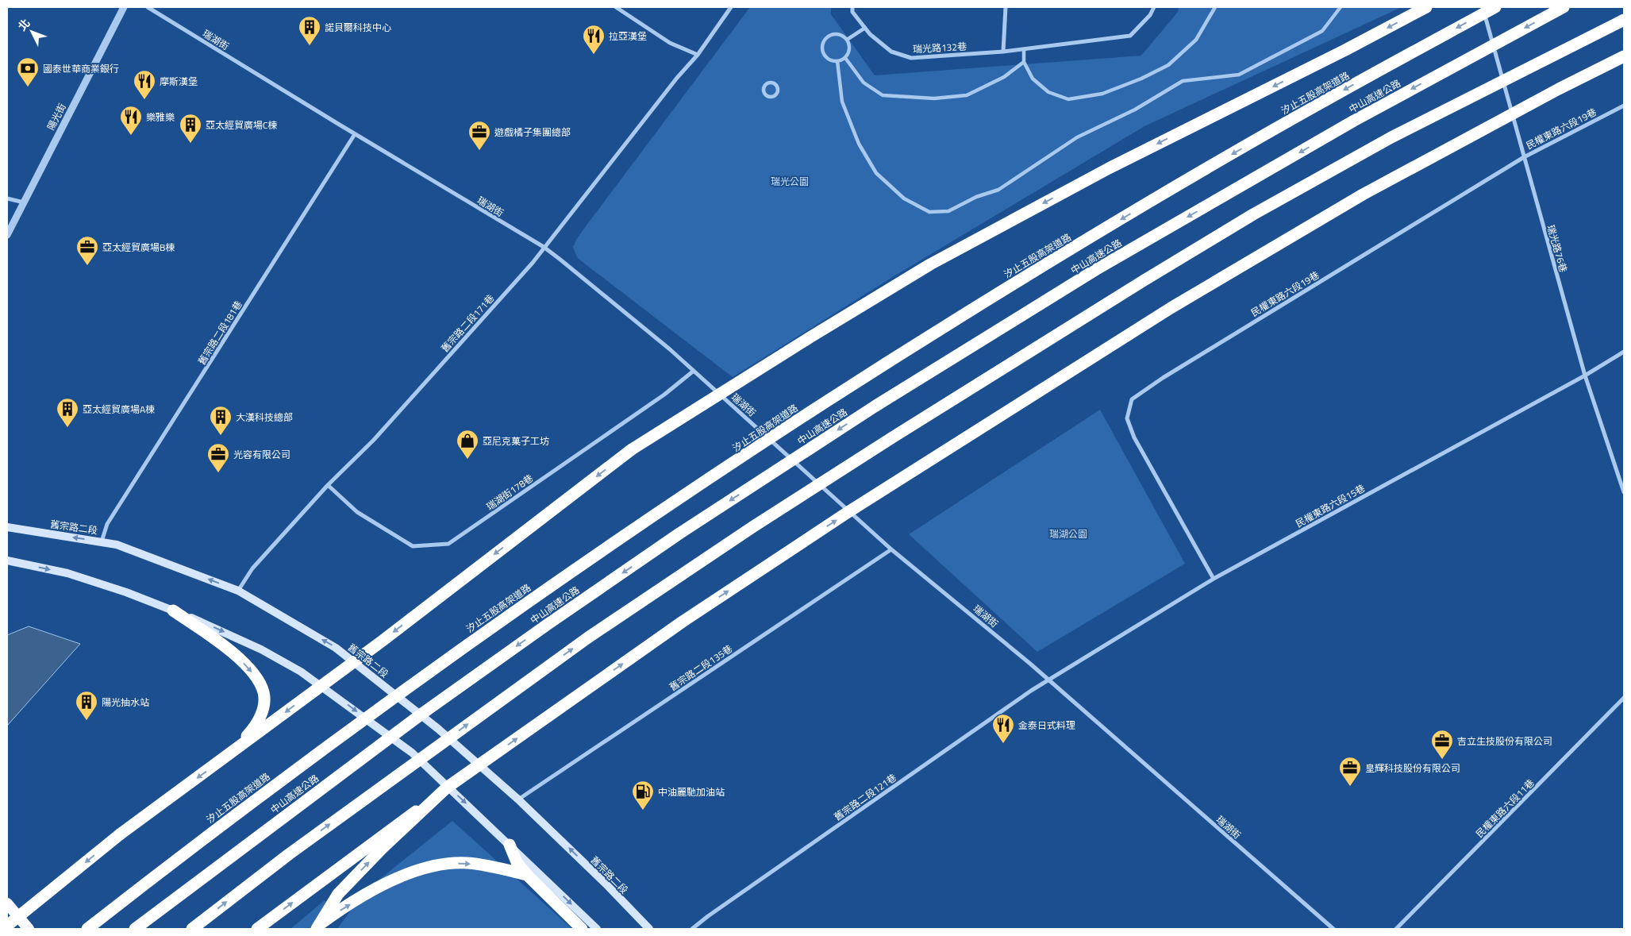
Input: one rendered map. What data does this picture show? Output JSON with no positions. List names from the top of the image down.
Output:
{
  "streets": {
    "highway": ["汐止五股高架道路", "中山高速公路"],
    "main road": ["舊宗路二段"],
    "street": [
      "瑞湖街",
      "瑞光路132巷",
      "陽光街",
      "民權東路六段19巷",
      "瑞光路76巷",
      "舊宗路二段171巷",
      "舊宗路二段181巷",
      "瑞湖街178巷",
      "民權東路六段15巷",
      "舊宗路二段135巷",
      "舊宗路二段121巷",
      "民權東路六段11巷"
    ]
  },
  "crossings": [
    ["瑞湖街", "舊宗路二段171巷"],
    ["瑞湖街", "舊宗路二段181巷"],
    ["瑞湖街", "瑞湖街178巷"],
    ["瑞湖街", "民權東路六段15巷"],
    ["瑞湖街", "舊宗路二段135巷"],
    ["瑞湖街", "舊宗路二段121巷"],
    ["民權東路六段19巷", "瑞光路76巷"],
    ["民權東路六段19巷", "民權東路六段15巷"],
    ["瑞光路76巷", "民權東路六段15巷"],
    ["舊宗路二段171巷", "瑞湖街178巷"],
    ["舊宗路二段171巷", "舊宗路二段"],
    ["舊宗路二段181巷", "舊宗路二段"],
    ["民權東路六段15巷", "舊宗路二段121巷"],
    ["舊宗路二段", "舊宗路二段135巷"]
  ],
  "parks": ["瑞光公園", "瑞湖公園"],
  "places": {
    "building": [
      "諾貝爾科技中心",
      "亞太經貿廣場C棟",
      "亞太經貿廣場A棟",
      "大漢科技總部",
      "陽光抽水站"
    ],
    "restaurant": [
      "拉亞漢堡",
      "摩斯漢堡",
      "樂雅樂",
      "金泰日式料理"
    ],
    "bank": ["國泰世華商業銀行"],
    "office": [
      "遊戲橘子集團總部",
      "亞太經貿廣場B棟",
      "光容有限公司",
      "吉立生技股份有限公司",
      "皇輝科技股份有限公司"
    ],
    "shop": ["亞尼克菓子工坊"],
    "fuel station": ["中油麗馳加油站"]
  },
  "north": "top left"
}
